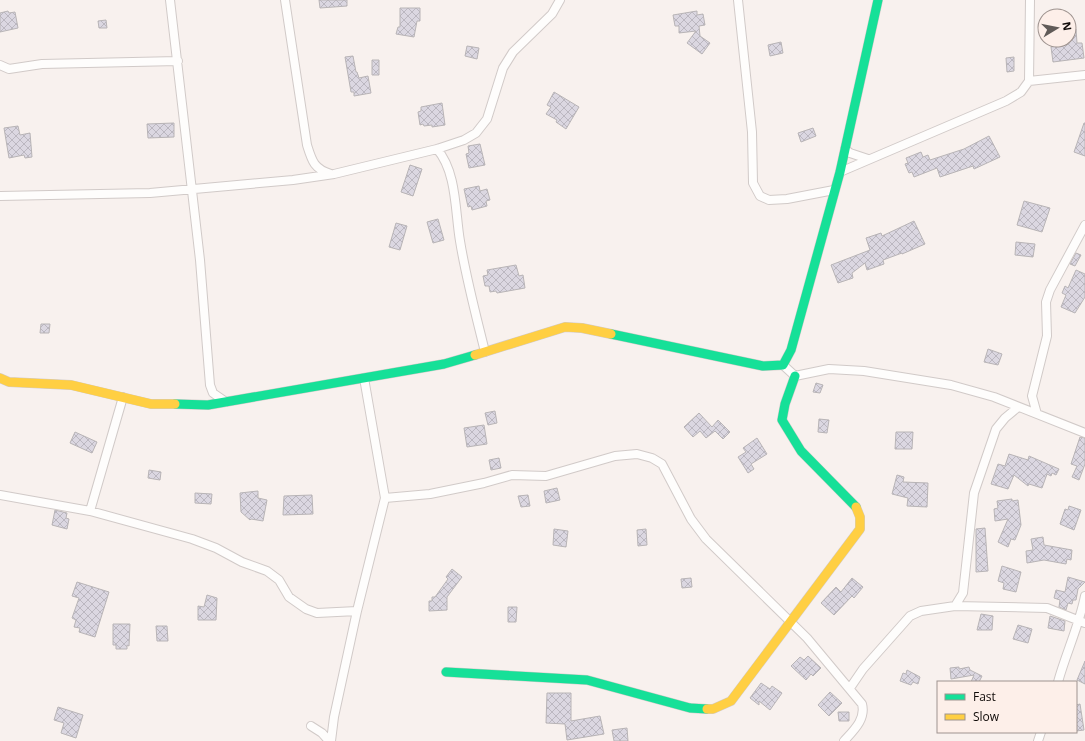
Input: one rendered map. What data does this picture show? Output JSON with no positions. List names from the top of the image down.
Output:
{
  "legend": ["Fast", "Slow"],
  "north": "right"
}
